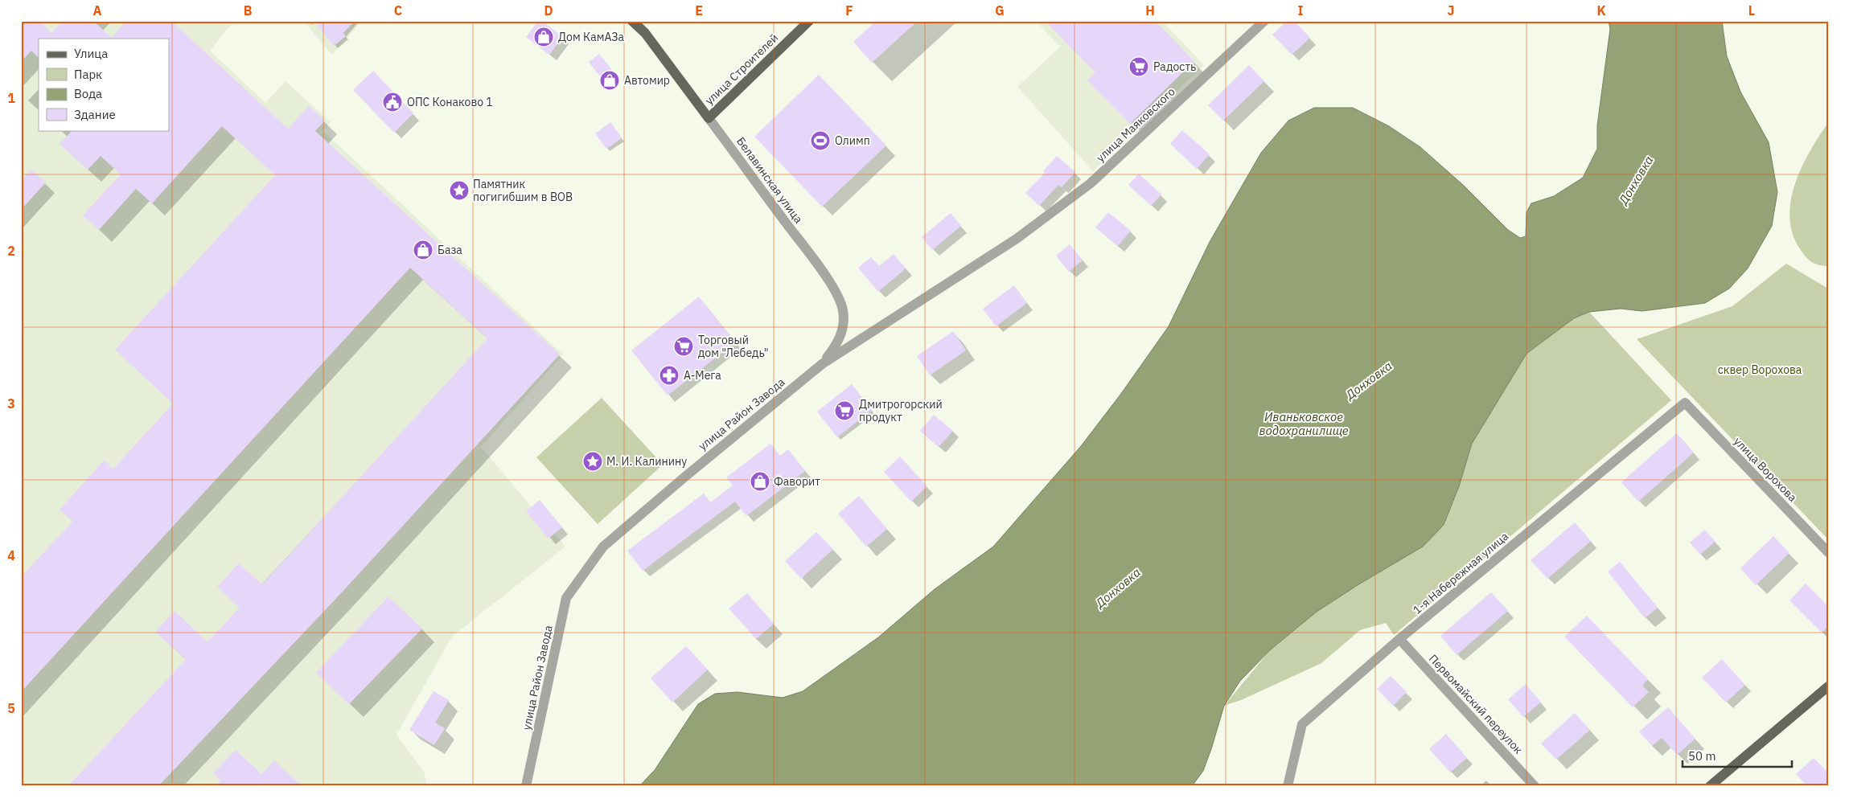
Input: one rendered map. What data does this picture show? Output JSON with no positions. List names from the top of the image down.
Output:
{
  "streets": {
    "main road": ["улица Строителей", "Белавинская улица"],
    "street": [
      "улица Маяковского",
      "улица Район Завода",
      "улица Ворохова",
      "1-я Набережная улица",
      "Первомайский переулок"
    ]
  },
  "crossings": [
    ["улица Строителей", "Белавинская улица"],
    ["улица Маяковского", "улица Район Завода"],
    ["Белавинская улица", "улица Район Завода"],
    ["улица Ворохова", "1-я Набережная улица"],
    ["1-я Набережная улица", "Первомайский переулок"]
  ],
  "water": ["Донховка", "Иваньковское водохранилище"],
  "parks": ["сквер Ворохова"],
  "places": {
    "shop": [
      "Дом КамАЗа",
      "Автомир",
      "База",
      "Фаворит"
    ],
    "supermarket": ["Радость", "Торговый дом \"Лебедь\"", "Дмитрогорский продукт"],
    "public building": ["ОПС Конаково 1"],
    "sports": ["Олимп"],
    "place": ["Памятник погигибшим в ВОВ", "М. И. Калинину"],
    "pharmacy": ["А-Мега"]
  },
  "legend": [
    "Улица",
    "Парк",
    "Вода",
    "Здание"
  ],
  "scale_bar": "50 m",
  "grid": {
    "columns": [
      "A",
      "B",
      "C",
      "D",
      "E",
      "F",
      "G",
      "H",
      "I",
      "J",
      "K",
      "L"
    ],
    "rows": [
      "1",
      "2",
      "3",
      "4",
      "5"
    ]
  }
}
